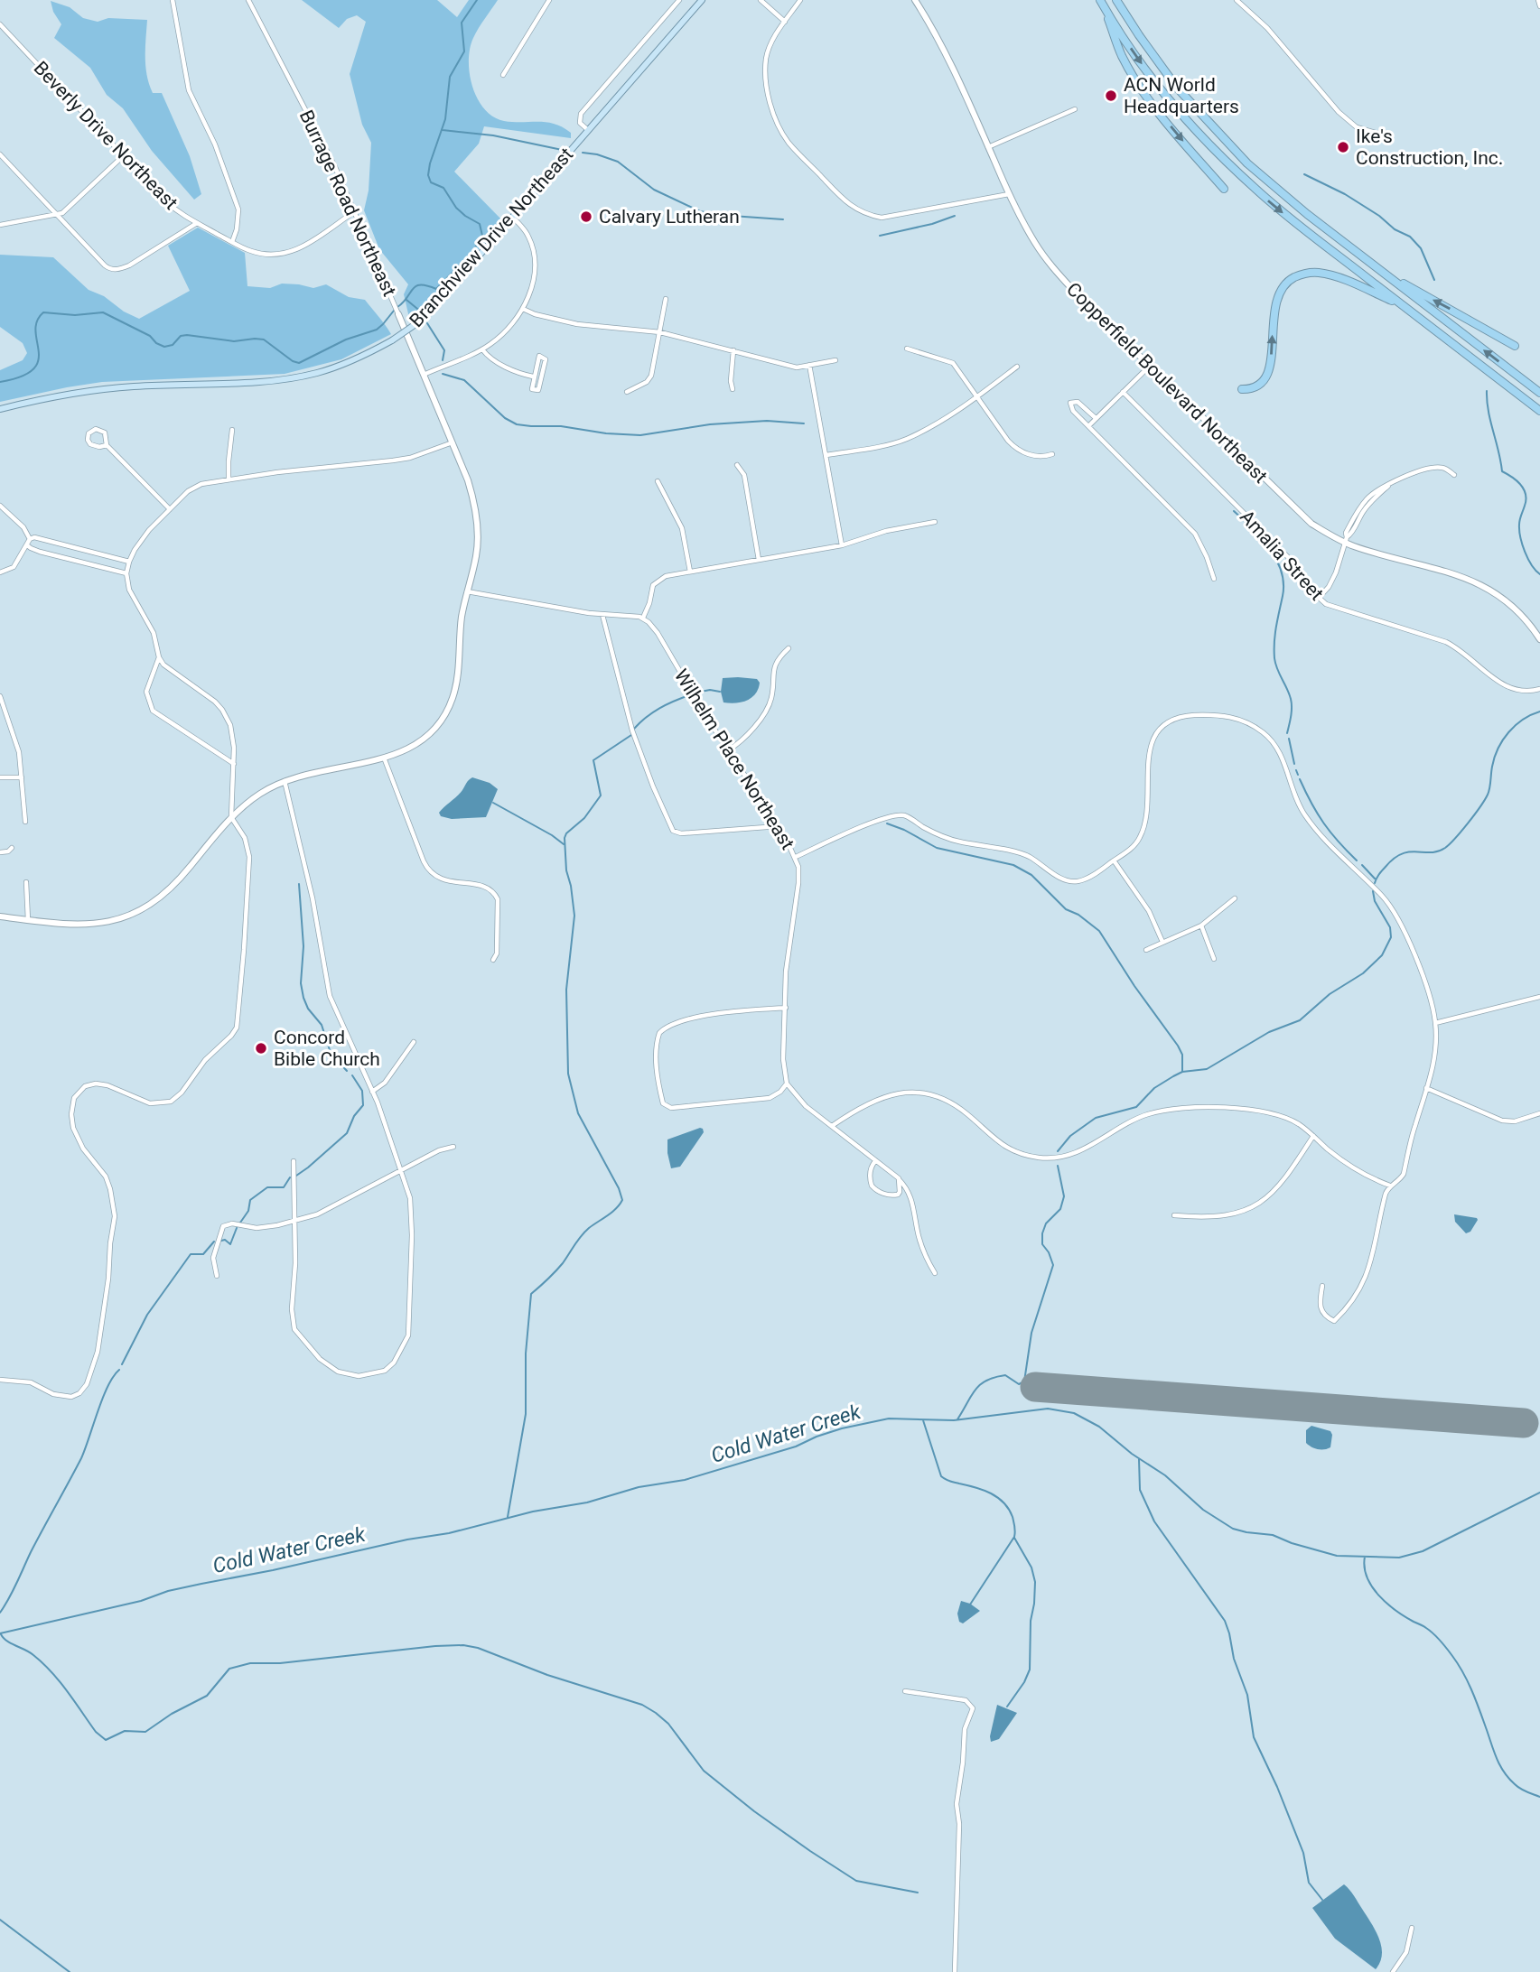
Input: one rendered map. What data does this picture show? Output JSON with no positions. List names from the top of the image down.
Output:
{
  "streets": {
    "main road": ["Branchview Drive Northeast"],
    "street": [
      "Beverly Drive Northeast",
      "Burrage Road Northeast",
      "Copperfield Boulevard Northeast",
      "Amalia Street",
      "Wilhelm Place Northeast"
    ]
  },
  "crossings": [
    ["Beverly Drive Northeast", "Burrage Road Northeast"]
  ],
  "water": ["Cold Water Creek"],
  "places": [
    "ACN World Headquarters",
    "Ike's Construction, Inc.",
    "Calvary Lutheran",
    "Concord Bible Church"
  ]
}
